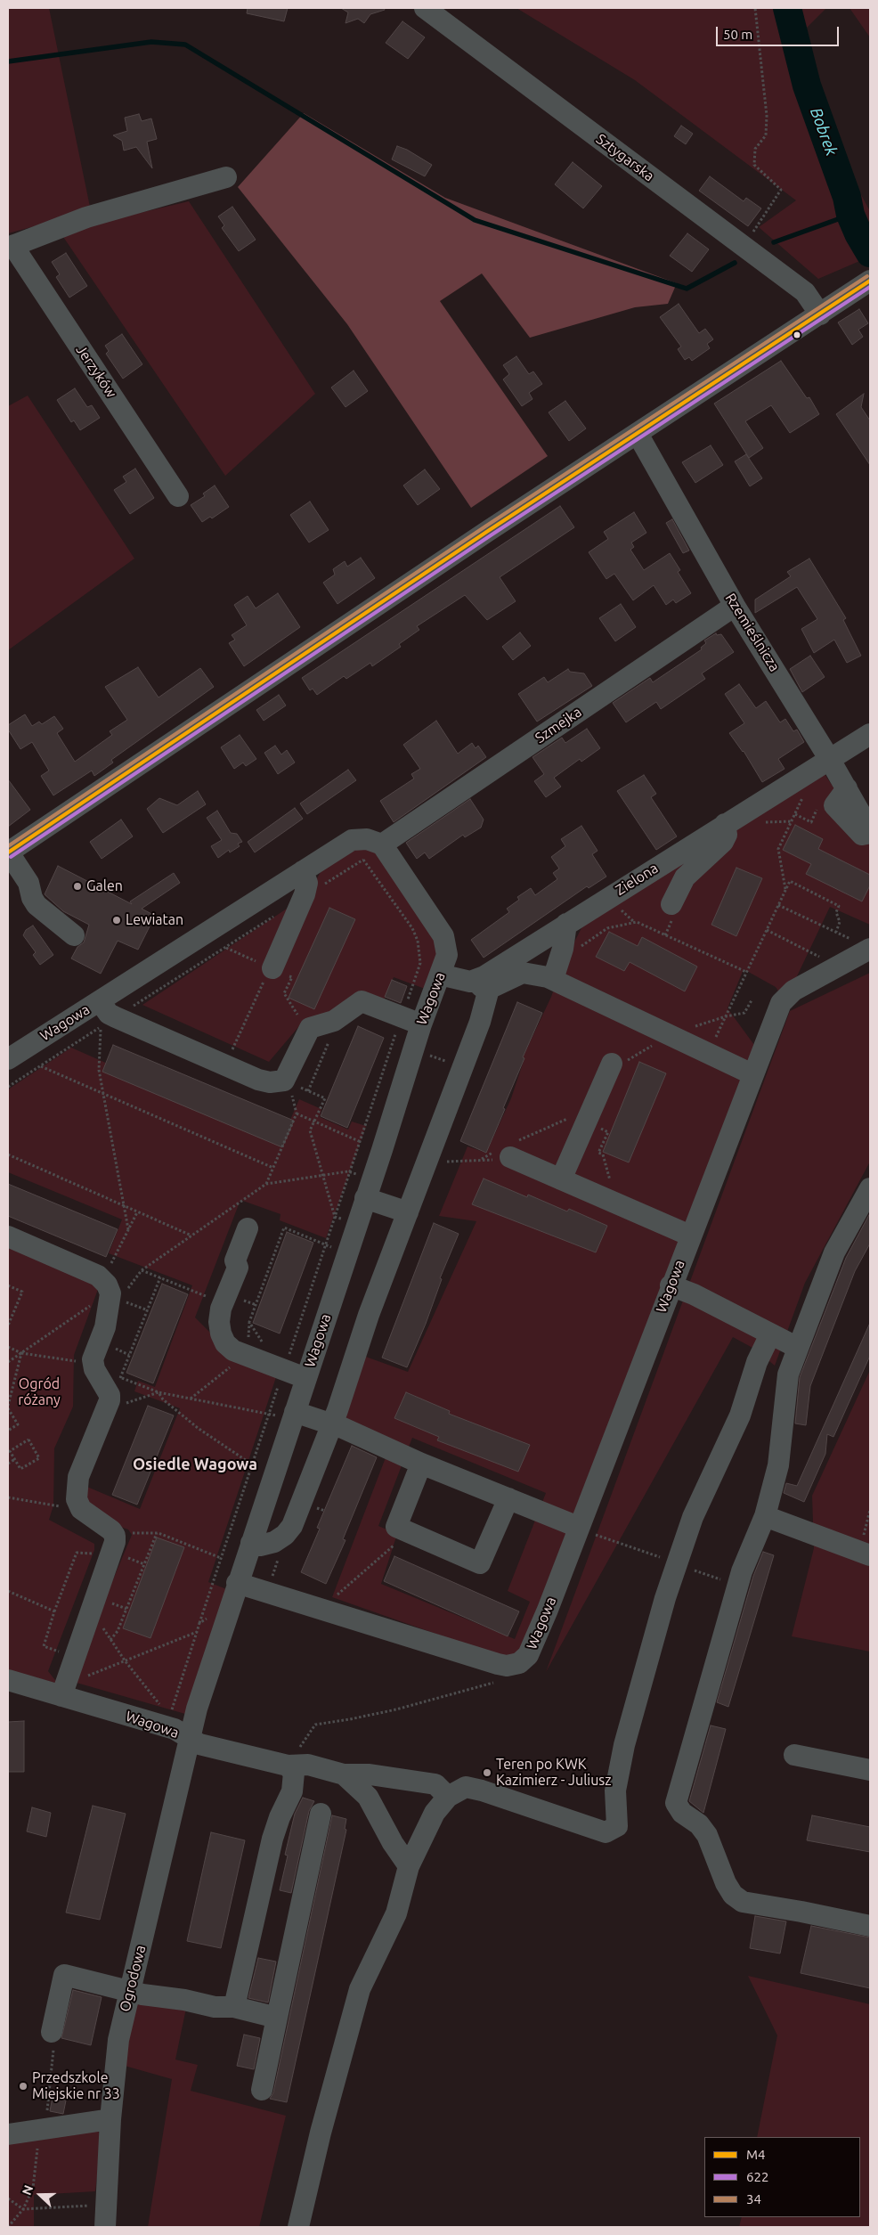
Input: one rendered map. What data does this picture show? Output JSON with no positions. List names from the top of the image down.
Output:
{
  "streets": {
    "street": [
      "Sztygarska",
      "Jerzyków",
      "Rzemieślnicza",
      "Szmejka",
      "Zielona",
      "Wagowa",
      "Ogrodowa"
    ]
  },
  "crossings": [
    ["Rzemieślnicza", "Szmejka"],
    ["Rzemieślnicza", "Zielona"],
    ["Szmejka", "Wagowa"],
    ["Wagowa", "Ogrodowa"]
  ],
  "districts": ["Osiedle Wagowa"],
  "water": ["Bobrek"],
  "parks": ["Ogród różany"],
  "places": [
    "Galen",
    "Lewiatan",
    "Teren po KWK Kazimierz - Juliusz",
    "Przedszkole Miejskie nr 33"
  ],
  "lines": ["transit line 34", "transit line M4", "transit line 622"],
  "legend": ["M4", "622", "34"],
  "scale_bar": "50 m",
  "north": "left"
}
